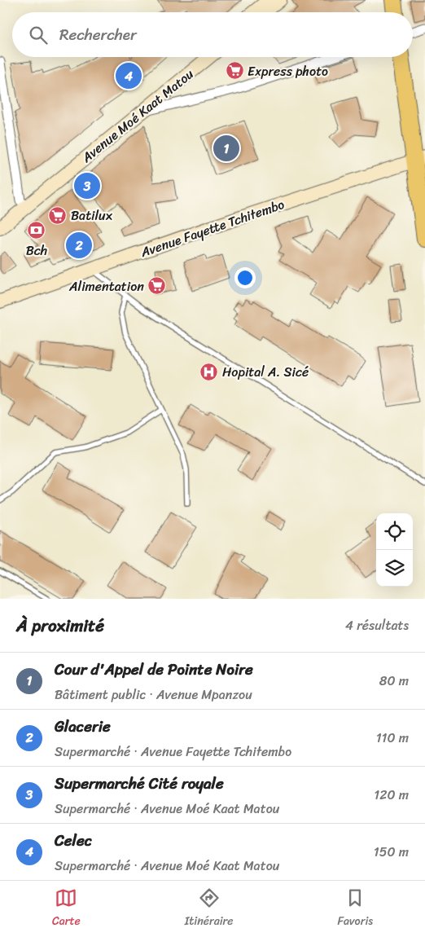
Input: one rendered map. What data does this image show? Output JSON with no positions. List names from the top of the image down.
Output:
{
  "streets": {
    "main road": ["Avenue Moé Kaat Matou", "Avenue Fayette Tchitembo"]
  },
  "places": {
    "supermarket": ["Express photo", "Batilux", "Alimentation"],
    "bank": ["Bch"],
    "hospital": ["Hopital A. Sicé"]
  },
  "page": {
    "search": "Rechercher",
    "pins": [
      "4",
      "1",
      "3",
      "2"
    ],
    "heading": ["À proximité", "4 résultats"],
    "list": [
      {
        "mark": "1",
        "name": "Cour d'Appel de Pointe Noire",
        "note": "Bâtiment public · Avenue Mpanzou",
        "value": "80 m"
      },
      {
        "mark": "2",
        "name": "Glacerie",
        "note": "Supermarché · Avenue Fayette Tchitembo",
        "value": "110 m"
      },
      {
        "mark": "3",
        "name": "Supermarché Cité royale",
        "note": "Supermarché · Avenue Moé Kaat Matou",
        "value": "120 m"
      },
      {
        "mark": "4",
        "name": "Celec",
        "note": "Supermarché · Avenue Moé Kaat Matou",
        "value": "150 m"
      }
    ],
    "nav": ["Carte", "Itinéraire", "Favoris"]
  }
}
